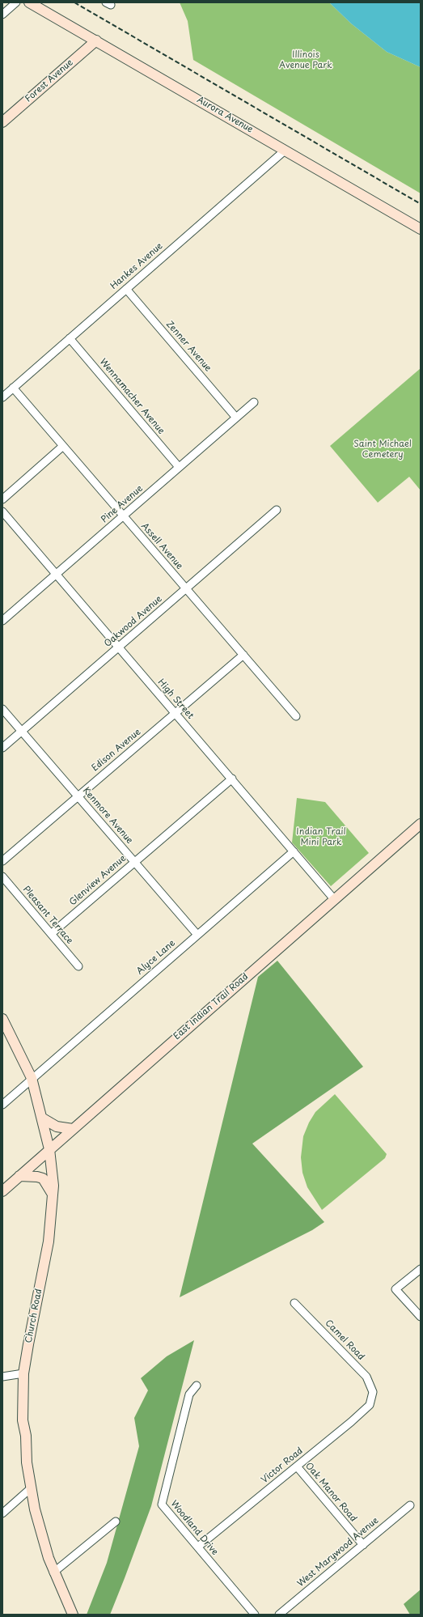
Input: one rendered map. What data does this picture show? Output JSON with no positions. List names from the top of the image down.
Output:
{
  "streets": {
    "main road": [
      "Forest Avenue",
      "Aurora Avenue",
      "East Indian Trail Road",
      "Church Road"
    ],
    "street": [
      "Hankes Avenue",
      "Zenner Avenue",
      "Wennamacher Avenue",
      "Pine Avenue",
      "Assell Avenue",
      "Oakwood Avenue",
      "High Street",
      "Edison Avenue",
      "Kenmore Avenue",
      "Glenview Avenue",
      "Pleasant Terrace",
      "Alyce Lane",
      "Camel Road",
      "Victor Road",
      "Oak Manor Road",
      "Woodland Drive",
      "West Marywood Avenue"
    ]
  },
  "crossings": [
    ["Forest Avenue", "Aurora Avenue"],
    ["Aurora Avenue", "Hankes Avenue"],
    ["Hankes Avenue", "Zenner Avenue"],
    ["Hankes Avenue", "Wennamacher Avenue"],
    ["Hankes Avenue", "Assell Avenue"],
    ["Zenner Avenue", "Pine Avenue"],
    ["Wennamacher Avenue", "Pine Avenue"],
    ["Pine Avenue", "Assell Avenue"],
    ["Pine Avenue", "High Street"],
    ["Assell Avenue", "Oakwood Avenue"],
    ["Assell Avenue", "Edison Avenue"],
    ["Oakwood Avenue", "High Street"],
    ["Oakwood Avenue", "Kenmore Avenue"],
    ["High Street", "Edison Avenue"],
    ["High Street", "Glenview Avenue"],
    ["High Street", "Alyce Lane"],
    ["High Street", "East Indian Trail Road"],
    ["Edison Avenue", "Kenmore Avenue"],
    ["Kenmore Avenue", "Glenview Avenue"],
    ["Kenmore Avenue", "Alyce Lane"],
    ["Glenview Avenue", "Pleasant Terrace"],
    ["Alyce Lane", "Church Road"],
    ["East Indian Trail Road", "Church Road"],
    ["Camel Road", "Victor Road"],
    ["Victor Road", "Oak Manor Road"],
    ["Victor Road", "Woodland Drive"],
    ["Oak Manor Road", "West Marywood Avenue"]
  ],
  "parks": ["Illinois Avenue Park", "Saint Michael Cemetery", "Indian Trail Mini Park"]
}
